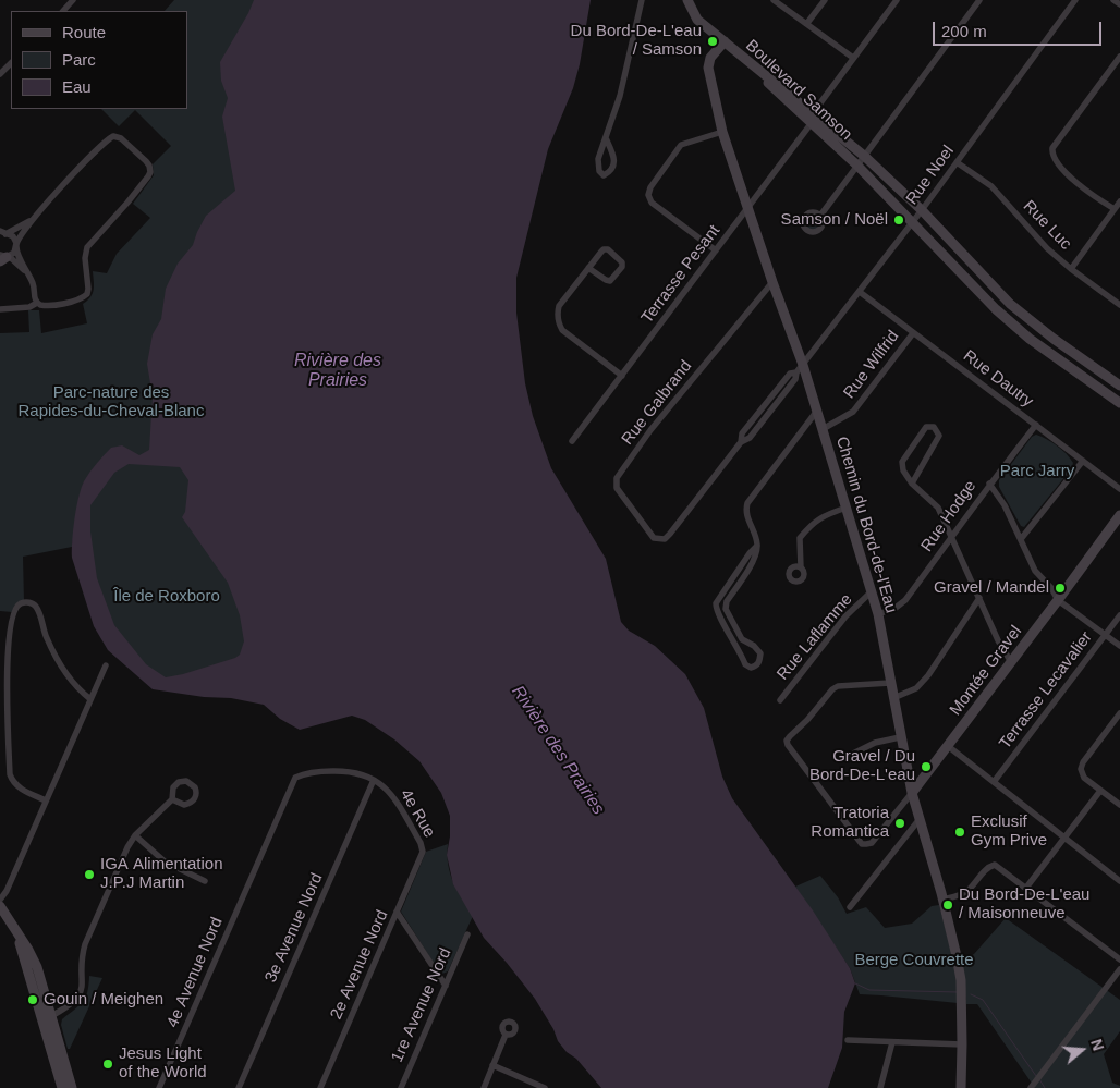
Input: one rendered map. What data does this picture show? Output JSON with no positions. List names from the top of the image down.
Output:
{
  "streets": {
    "street": [
      "Boulevard Samson",
      "Rue Noel",
      "Rue Luc",
      "Terrasse Pesant",
      "Rue Wilfrid",
      "Rue Dautry",
      "Rue Galbrand",
      "Rue Hodge",
      "Chemin du Bord-de-l'Eau",
      "Rue Laflamme",
      "Montée Gravel",
      "Terrasse Lecavalier",
      "4e Rue",
      "3e Avenue Nord",
      "2e Avenue Nord",
      "4e Avenue Nord",
      "1re Avenue Nord"
    ]
  },
  "crossings": [
    ["Boulevard Samson", "Rue Noel"],
    ["Boulevard Samson", "Terrasse Pesant"],
    ["Boulevard Samson", "Chemin du Bord-de-l'Eau"],
    ["Rue Noel", "Rue Luc"],
    ["Rue Noel", "Rue Dautry"],
    ["Rue Noel", "Rue Galbrand"],
    ["Rue Noel", "Chemin du Bord-de-l'Eau"],
    ["Terrasse Pesant", "Chemin du Bord-de-l'Eau"],
    ["Rue Wilfrid", "Rue Dautry"],
    ["Rue Wilfrid", "Chemin du Bord-de-l'Eau"],
    ["Rue Dautry", "Rue Hodge"],
    ["Rue Galbrand", "Chemin du Bord-de-l'Eau"],
    ["Rue Hodge", "Chemin du Bord-de-l'Eau"],
    ["Chemin du Bord-de-l'Eau", "Rue Laflamme"],
    ["Chemin du Bord-de-l'Eau", "Montée Gravel"],
    ["4e Rue", "3e Avenue Nord"],
    ["4e Rue", "2e Avenue Nord"],
    ["4e Rue", "4e Avenue Nord"]
  ],
  "water": ["Rivière des Prairies"],
  "parks": [
    "Parc-nature des Rapides-du-Cheval-Blanc",
    "Parc Jarry",
    "Île de Roxboro",
    "Berge Couvrette"
  ],
  "places": [
    "Du Bord-De-L'eau / Samson",
    "Samson / Noël",
    "Gravel / Mandel",
    "Gravel / Du Bord-De-L'eau",
    "Tratoria Romantica",
    "Exclusif Gym Prive",
    "IGA Alimentation J.P.J Martin",
    "Du Bord-De-L'eau / Maisonneuve",
    "Gouin / Meighen",
    "Jesus Light of the World"
  ],
  "legend": ["Route", "Parc", "Eau"],
  "scale_bar": "200 m",
  "north": "right"
}
